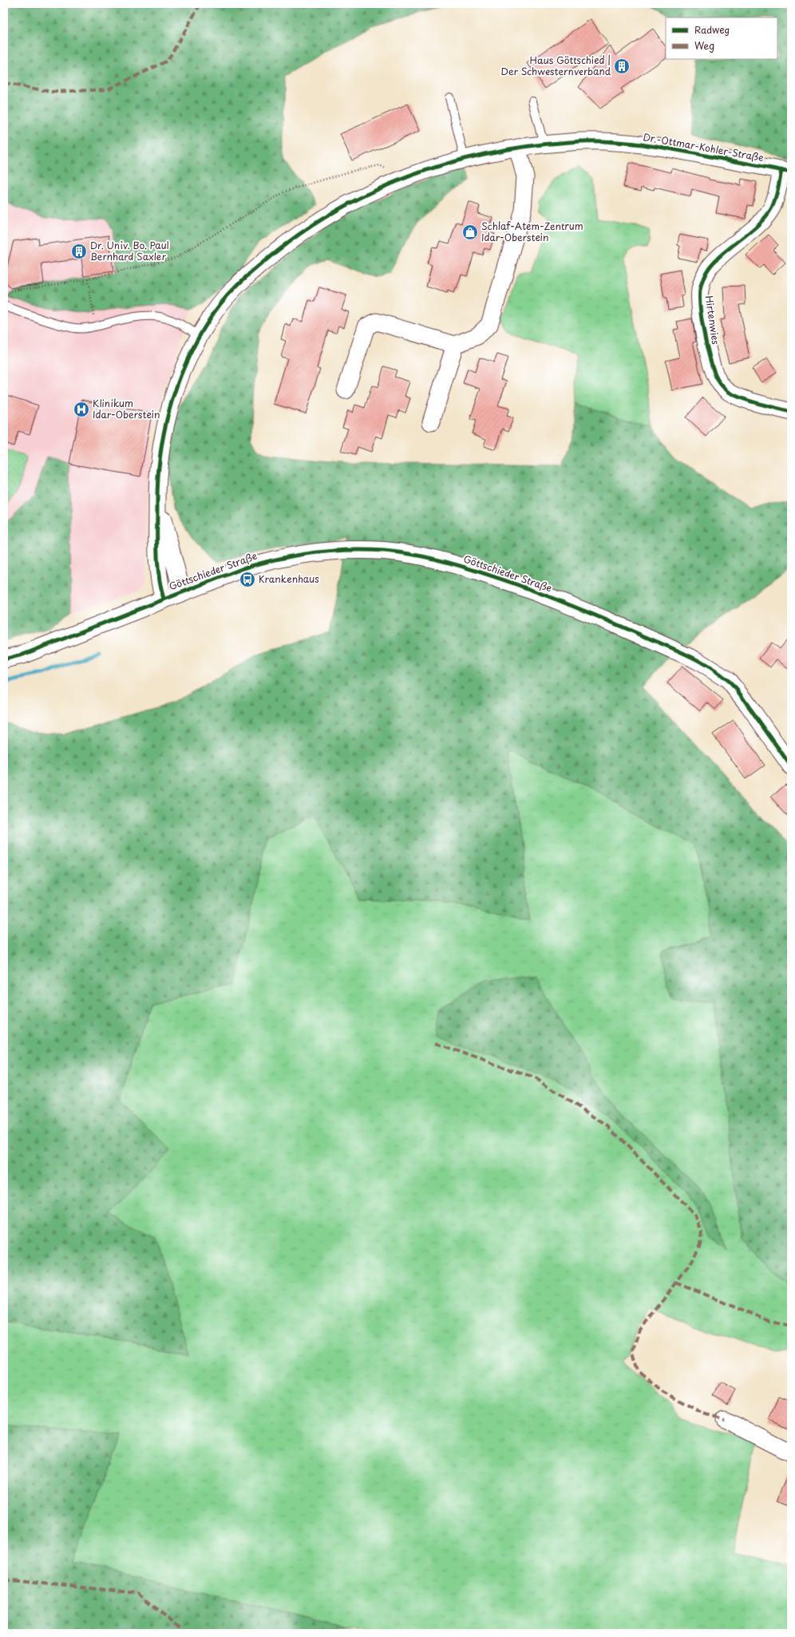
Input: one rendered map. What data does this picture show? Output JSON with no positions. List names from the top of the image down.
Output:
{
  "streets": {
    "street": ["Dr.-Ottmar-Kohler-Straße", "Hirtenwies", "Göttschieder Straße"]
  },
  "crossings": [
    ["Dr.-Ottmar-Kohler-Straße", "Hirtenwies"],
    ["Dr.-Ottmar-Kohler-Straße", "Göttschieder Straße"]
  ],
  "places": {
    "building": ["Haus Göttschied | Der Schwesternverband", "Dr. Univ. Bo. Paul Bernhard Saxler"],
    "shop": ["Schlaf-Atem-Zentrum Idar-Oberstein"],
    "hospital": ["Klinikum Idar-Oberstein"],
    "bus stop": ["Krankenhaus"]
  },
  "legend": ["Radweg", "Weg"]
}
